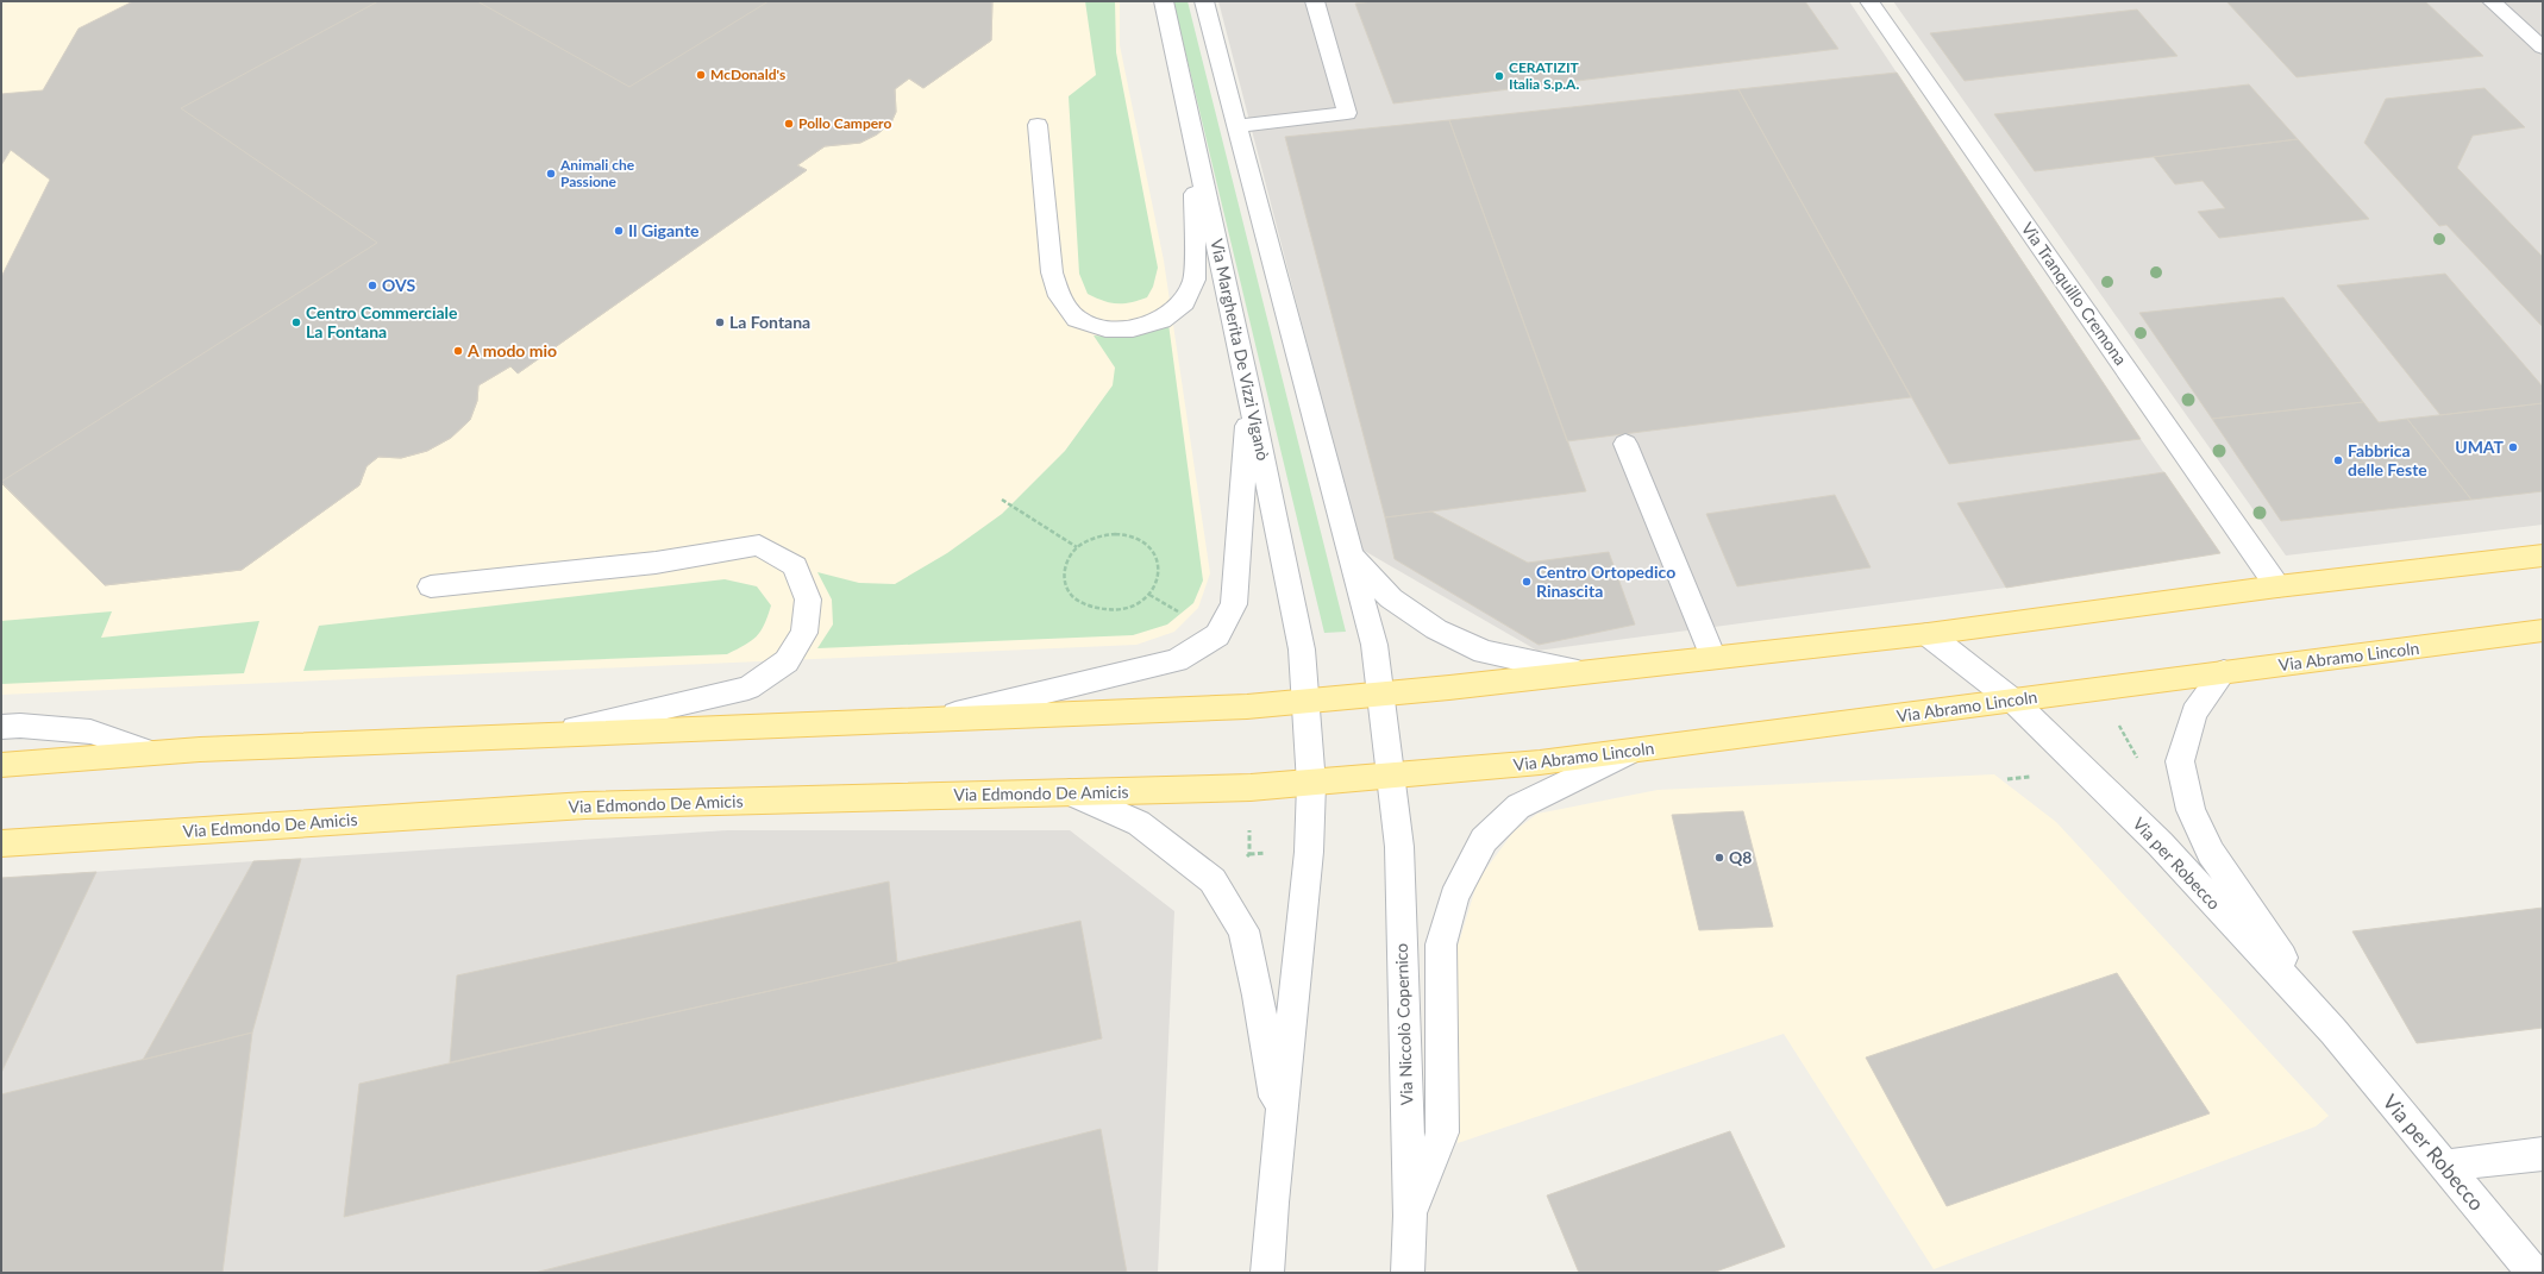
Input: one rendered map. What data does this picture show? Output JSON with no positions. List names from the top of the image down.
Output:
{
  "streets": {
    "main road": ["Via Abramo Lincoln", "Via Edmondo De Amicis"],
    "street": [
      "Via Tranquillo Cremona",
      "Via Margherita De Vizzi Viganò",
      "Via per Robecco",
      "Via Niccolò Copernico"
    ]
  },
  "crossings": [
    ["Via Margherita De Vizzi Viganò", "Via Abramo Lincoln"],
    ["Via Margherita De Vizzi Viganò", "Via Edmondo De Amicis"],
    ["Via Abramo Lincoln", "Via Edmondo De Amicis"],
    ["Via Abramo Lincoln", "Via per Robecco"],
    ["Via Abramo Lincoln", "Via Niccolò Copernico"]
  ],
  "places": [
    "McDonald's",
    "CERATIZIT Italia S.p.A.",
    "Pollo Campero",
    "Animali che Passione",
    "Il Gigante",
    "OVS",
    "Centro Commerciale La Fontana",
    "La Fontana",
    "A modo mio",
    "UMAT",
    "Fabbrica delle Feste",
    "Centro Ortopedico Rinascita",
    "Q8"
  ]
}
